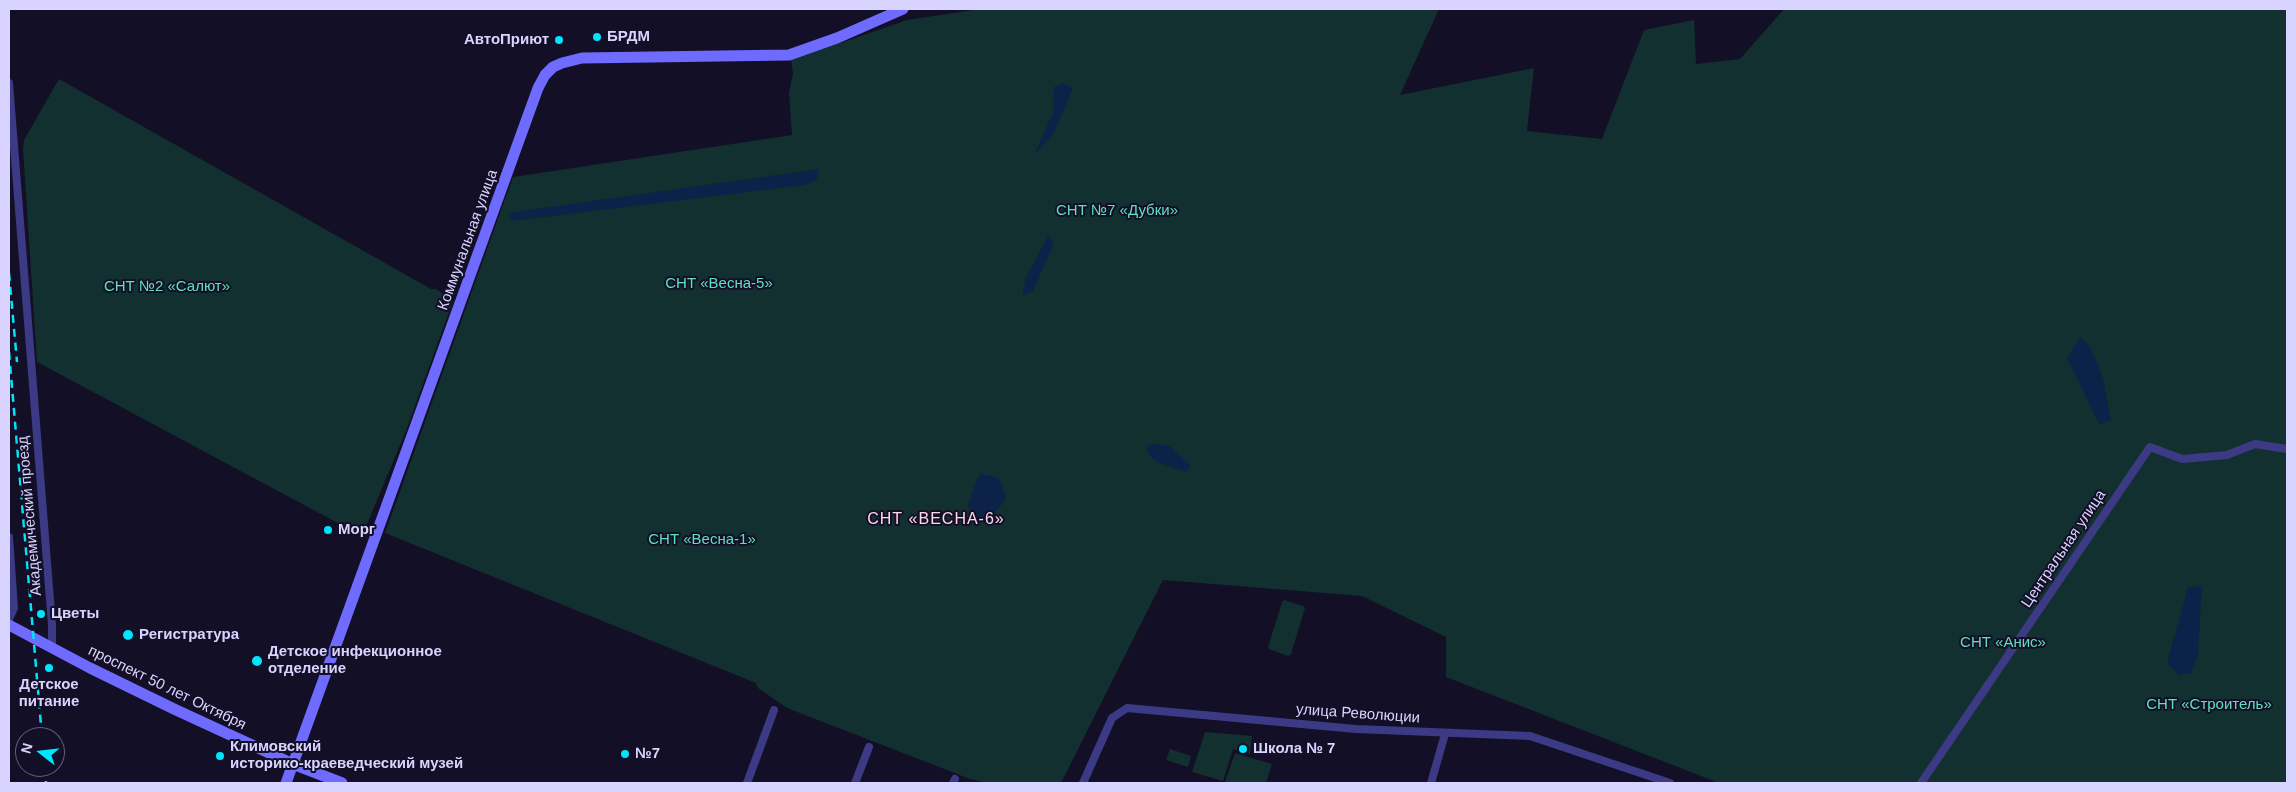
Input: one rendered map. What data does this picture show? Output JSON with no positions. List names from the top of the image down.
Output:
{
  "streets": {
    "street": [
      "Коммунальная улица",
      "Академический проезд",
      "Центральная улица",
      "проспект 50 лет Октября",
      "улица Революции"
    ]
  },
  "crossings": [
    ["Коммунальная улица", "проспект 50 лет Октября"],
    ["Академический проезд", "проспект 50 лет Октября"]
  ],
  "districts": ["СНТ «ВЕСНА-6»"],
  "parks": [
    "СНТ №7 «Дубки»",
    "СНТ «Весна-5»",
    "СНТ №2 «Салют»",
    "СНТ «Весна-1»",
    "СНТ «Анис»",
    "СНТ «Строитель»"
  ],
  "places": [
    "БРДМ",
    "АвтоПриют",
    "Морг",
    "Цветы",
    "Регистратура",
    "Детское инфекционное отделение",
    "Детское питание",
    "Школа № 7",
    "№7",
    "Климовский историко-краеведческий музей"
  ],
  "north": "left"
}
